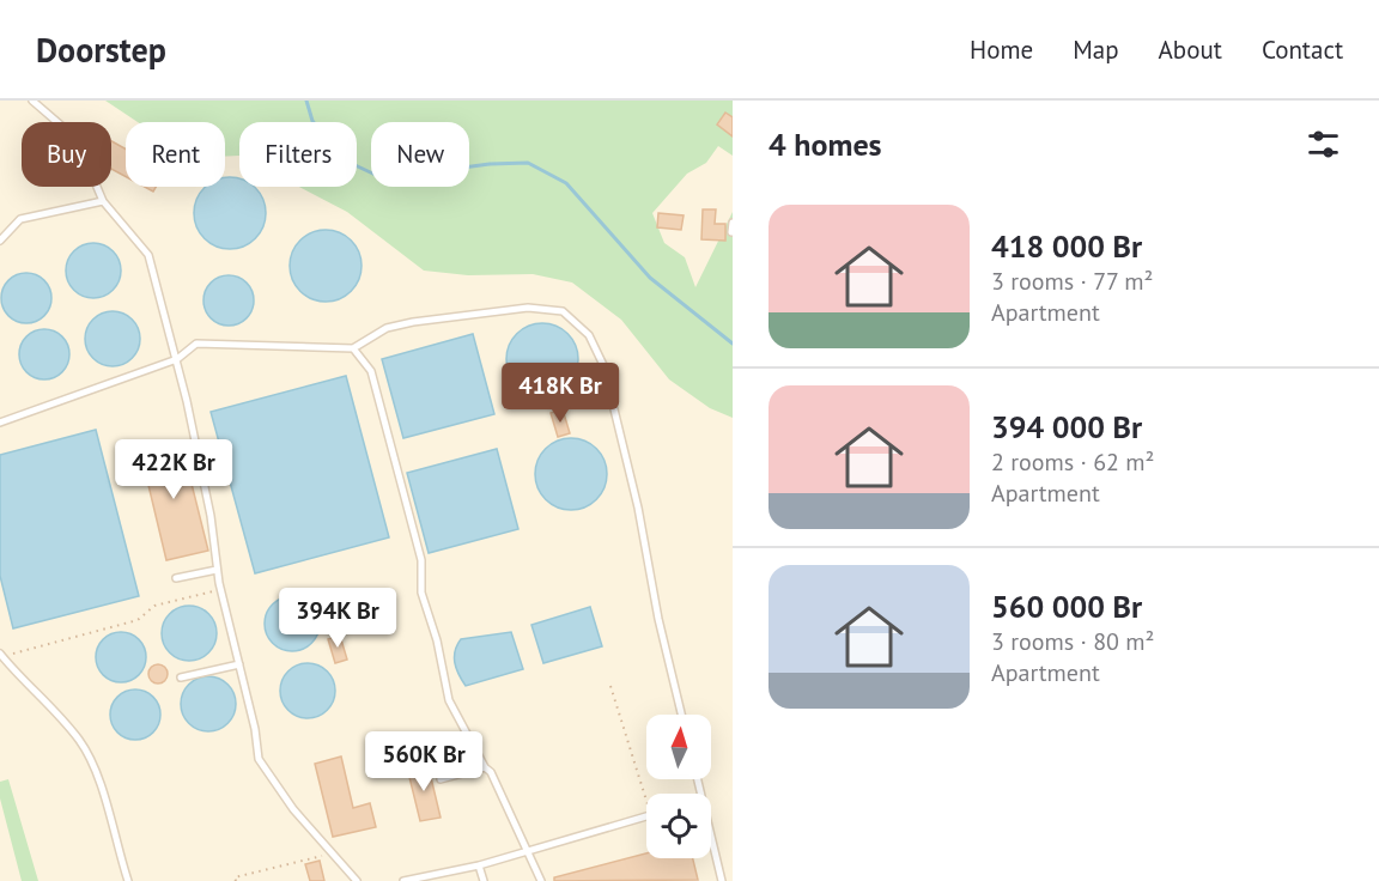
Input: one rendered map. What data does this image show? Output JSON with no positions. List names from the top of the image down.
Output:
{
  "north": "top",
  "page": {
    "header": "Doorstep",
    "nav": [
      "Home",
      "Map",
      "About",
      "Contact"
    ],
    "heading": "4 homes",
    "chip": [
      "Buy",
      "Rent",
      "Filters",
      "New"
    ],
    "list": [
      {
        "name": "418 000 Br",
        "note": "3 rooms · 77 m² · Apartment"
      },
      {
        "name": "394 000 Br",
        "note": "2 rooms · 62 m² · Apartment"
      },
      {
        "name": "560 000 Br",
        "note": "3 rooms · 80 m² · Apartment"
      }
    ],
    "price": [
      "418K Br",
      "422K Br",
      "394K Br",
      "560K Br"
    ]
  }
}
